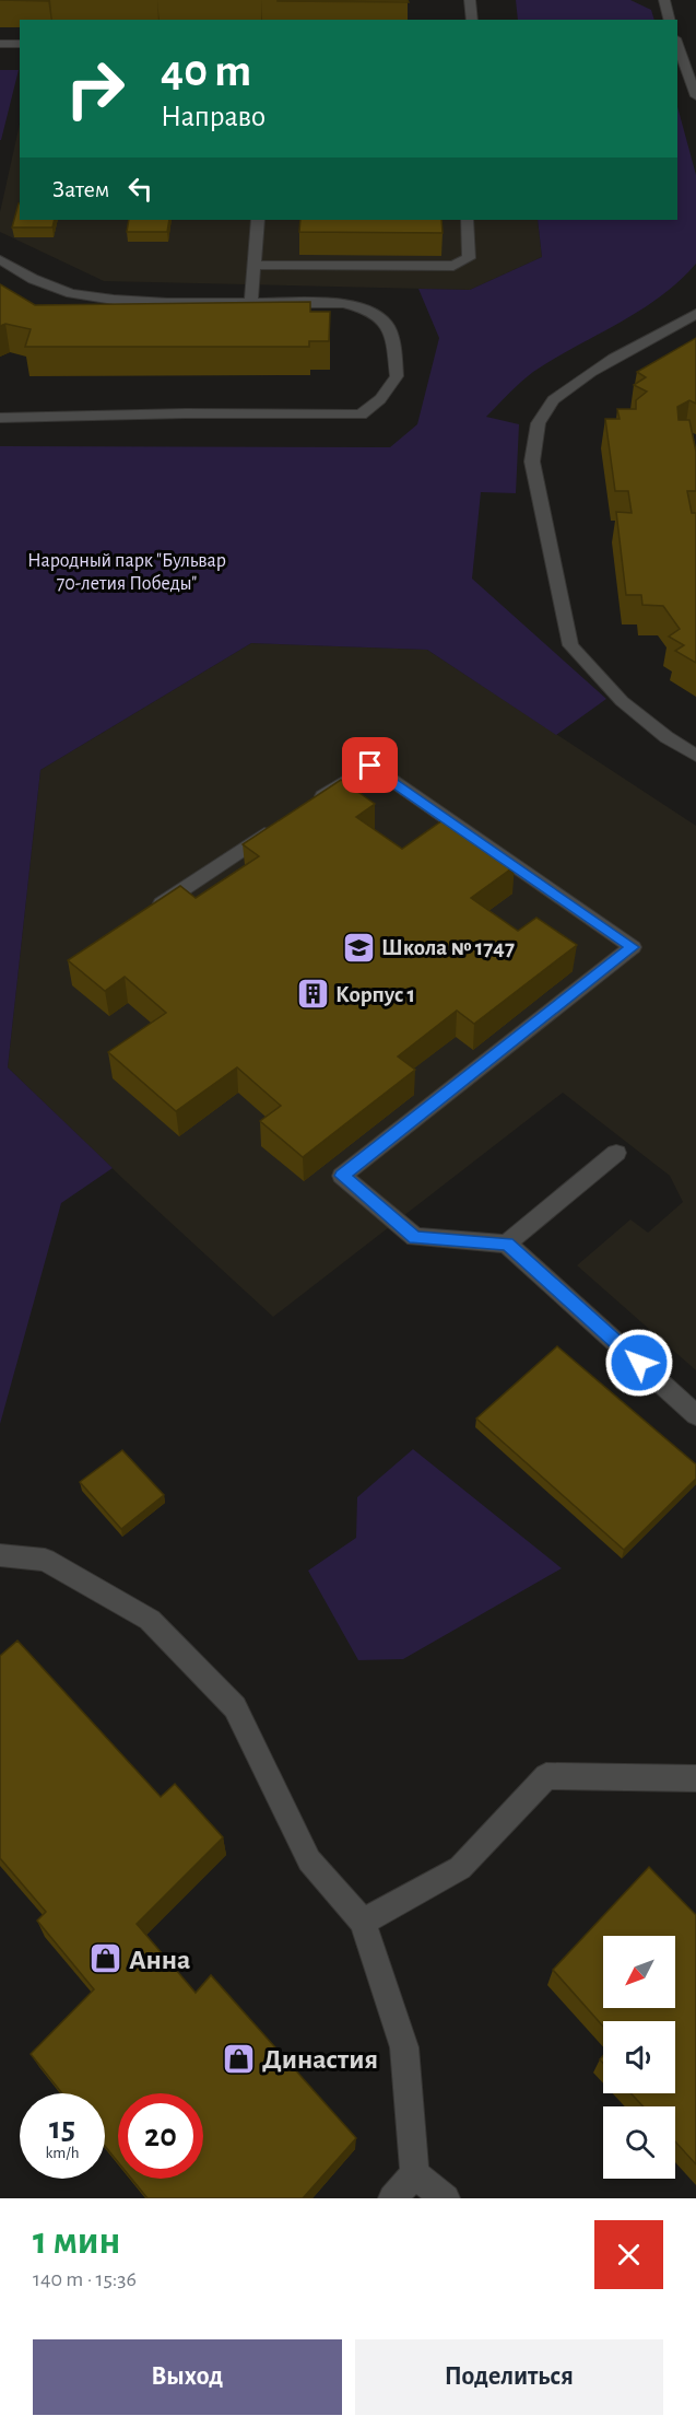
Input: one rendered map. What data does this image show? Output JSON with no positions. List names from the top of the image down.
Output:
{
  "parks": ["Народный парк \"Бульвар 70-летия Победы\""],
  "places": {
    "school or university": ["Школа № 1747"],
    "building": ["Корпус 1"],
    "shop": ["Анна", "Династия"]
  },
  "north": "bottom left",
  "page": {
    "turn": ["40 m", "Направо"],
    "then": "Затем",
    "speed": "15 km/h",
    "limit": "20",
    "heading": ["1 мин", "140 m · 15:36"],
    "buttons": ["Выход", "Поделиться"]
  }
}
